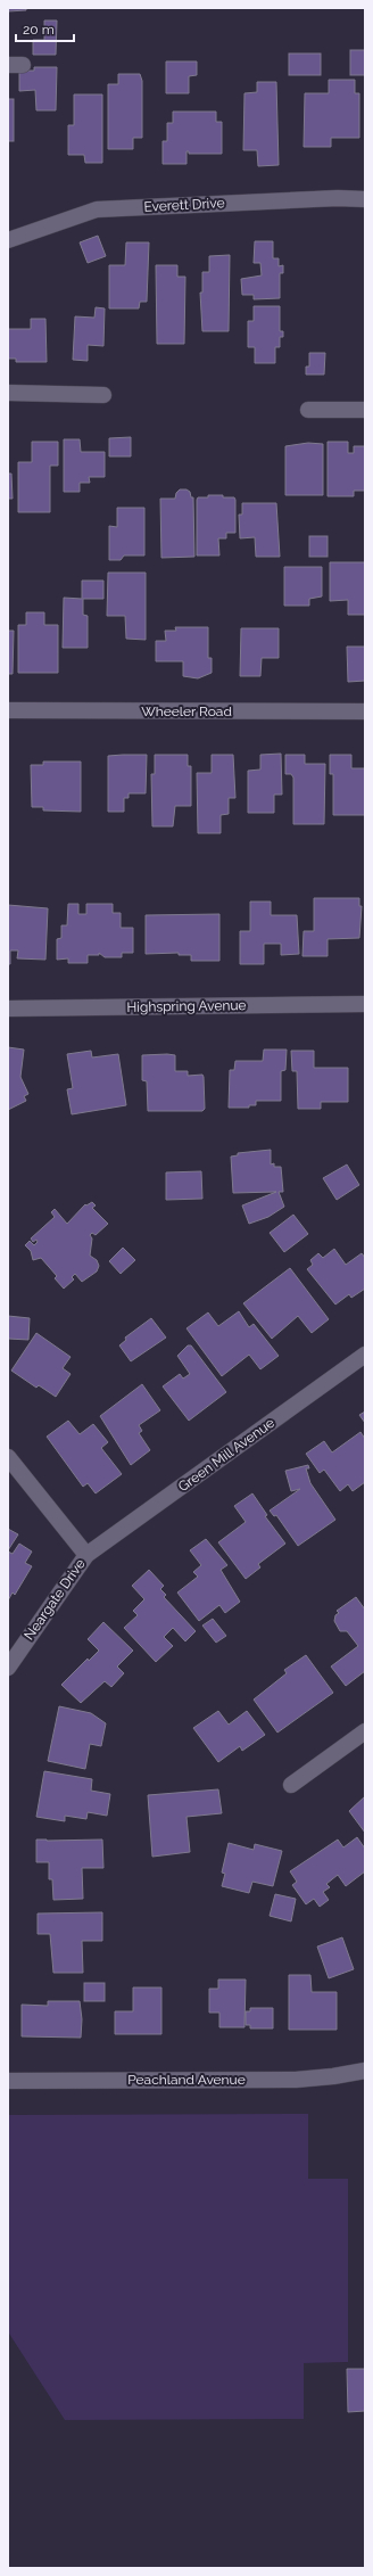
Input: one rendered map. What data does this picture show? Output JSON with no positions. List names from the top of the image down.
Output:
{
  "streets": {
    "street": [
      "Everett Drive",
      "Wheeler Road",
      "Highspring Avenue",
      "Green Mill Avenue",
      "Neargate Drive",
      "Peachland Avenue"
    ]
  },
  "crossings": [
    ["Green Mill Avenue", "Neargate Drive"]
  ],
  "scale_bar": "20 m"
}
